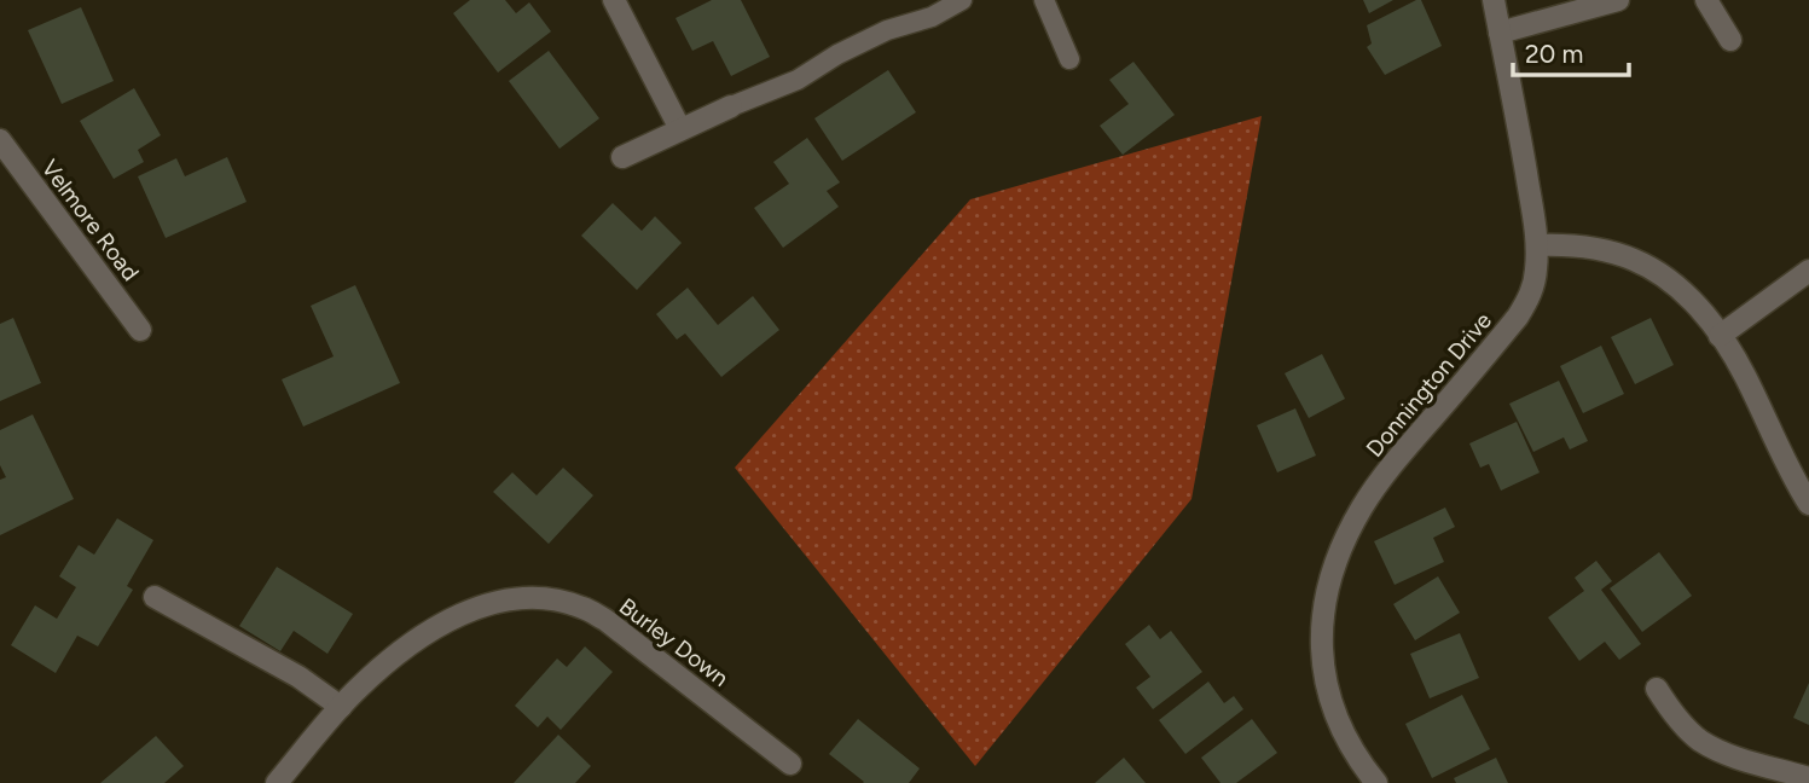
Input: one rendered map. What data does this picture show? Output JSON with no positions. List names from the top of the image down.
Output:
{
  "streets": {
    "street": ["Velmore Road", "Donnington Drive", "Burley Down"]
  },
  "scale_bar": "20 m"
}
